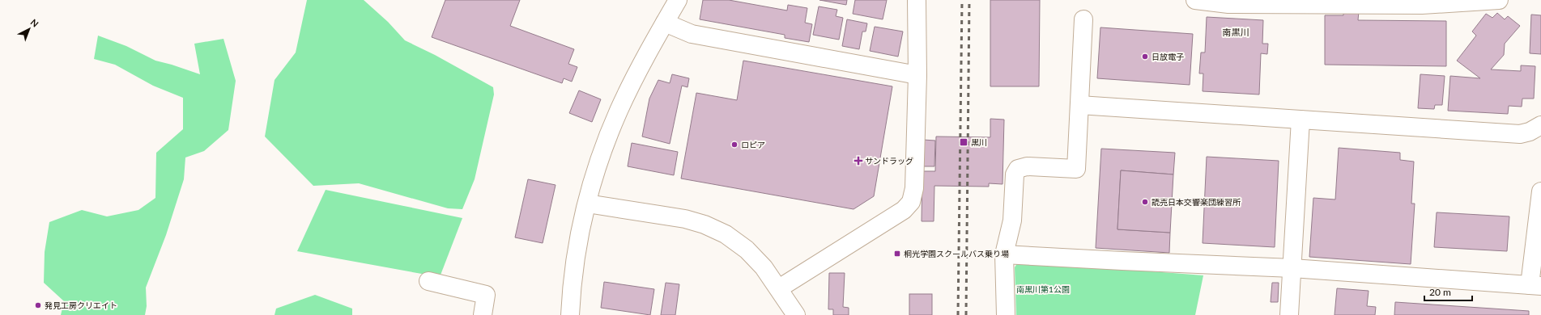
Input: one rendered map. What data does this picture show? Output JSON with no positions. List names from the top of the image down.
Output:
{
  "districts": ["南黒川"],
  "parks": ["南黒川第1公園"],
  "places": {
    "other": [
      "日放電子",
      "ロピア",
      "読売日本交響楽団練習所",
      "発見工房クリエイト"
    ],
    "transit": ["黒川", "桐光学園スクールバス乗り場"],
    "health": ["サンドラッグ"]
  },
  "scale_bar": "20 m",
  "north": "top right"
}
